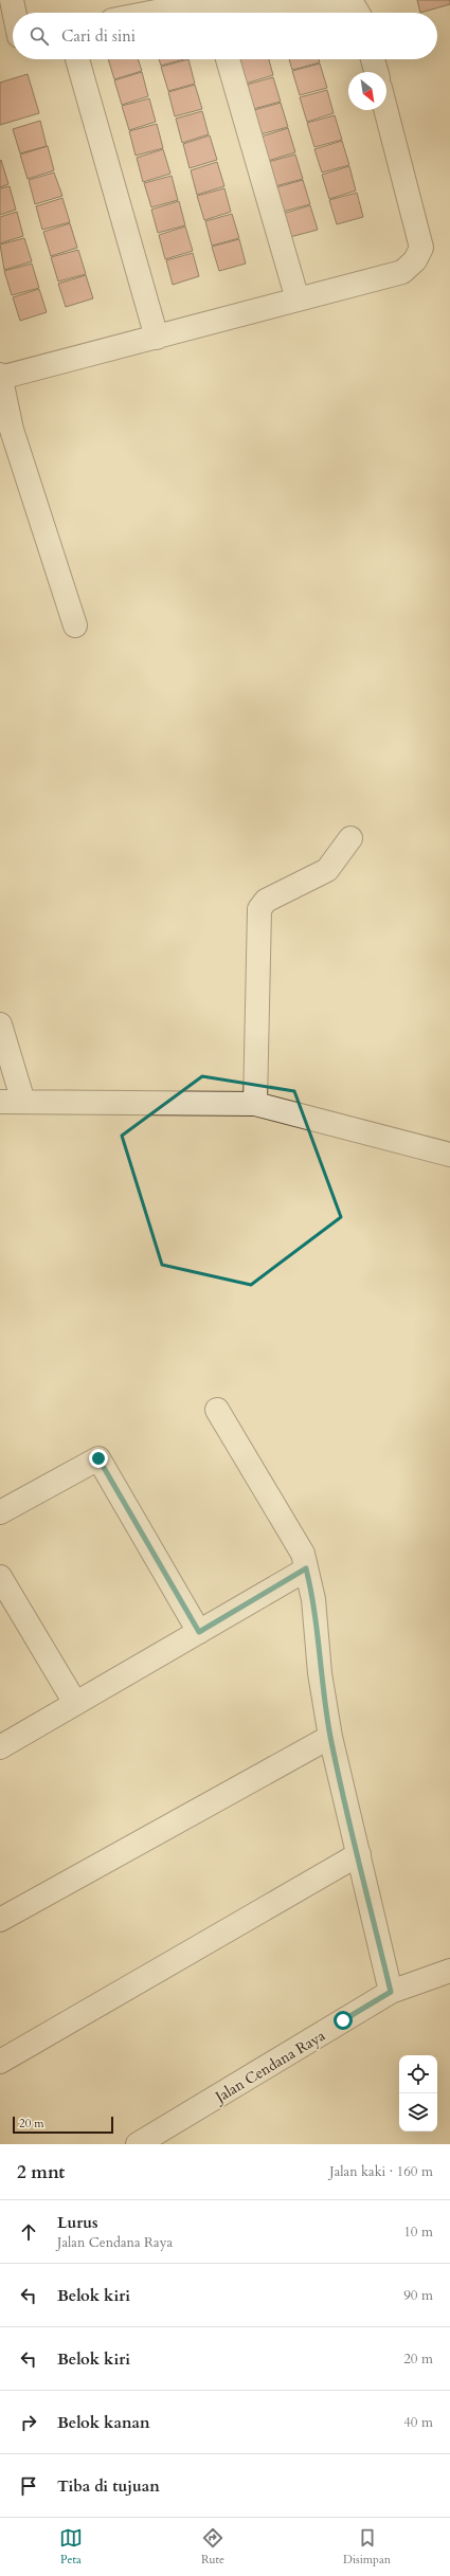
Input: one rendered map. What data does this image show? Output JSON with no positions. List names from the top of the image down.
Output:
{
  "streets": {
    "street": ["Jalan Cendana Raya"]
  },
  "scale_bar": "20 m",
  "north": "bottom right",
  "page": {
    "search": "Cari di sini",
    "scale": "20 m",
    "heading": ["2 mnt", "Jalan kaki · 160 m"],
    "list": [
      ["Lurus", "Jalan Cendana Raya", "10 m"],
      ["Belok kiri", "90 m"],
      ["Belok kiri", "20 m"],
      ["Belok kanan", "40 m"],
      "Tiba di tujuan"
    ],
    "nav": ["Peta", "Rute", "Disimpan"]
  }
}
